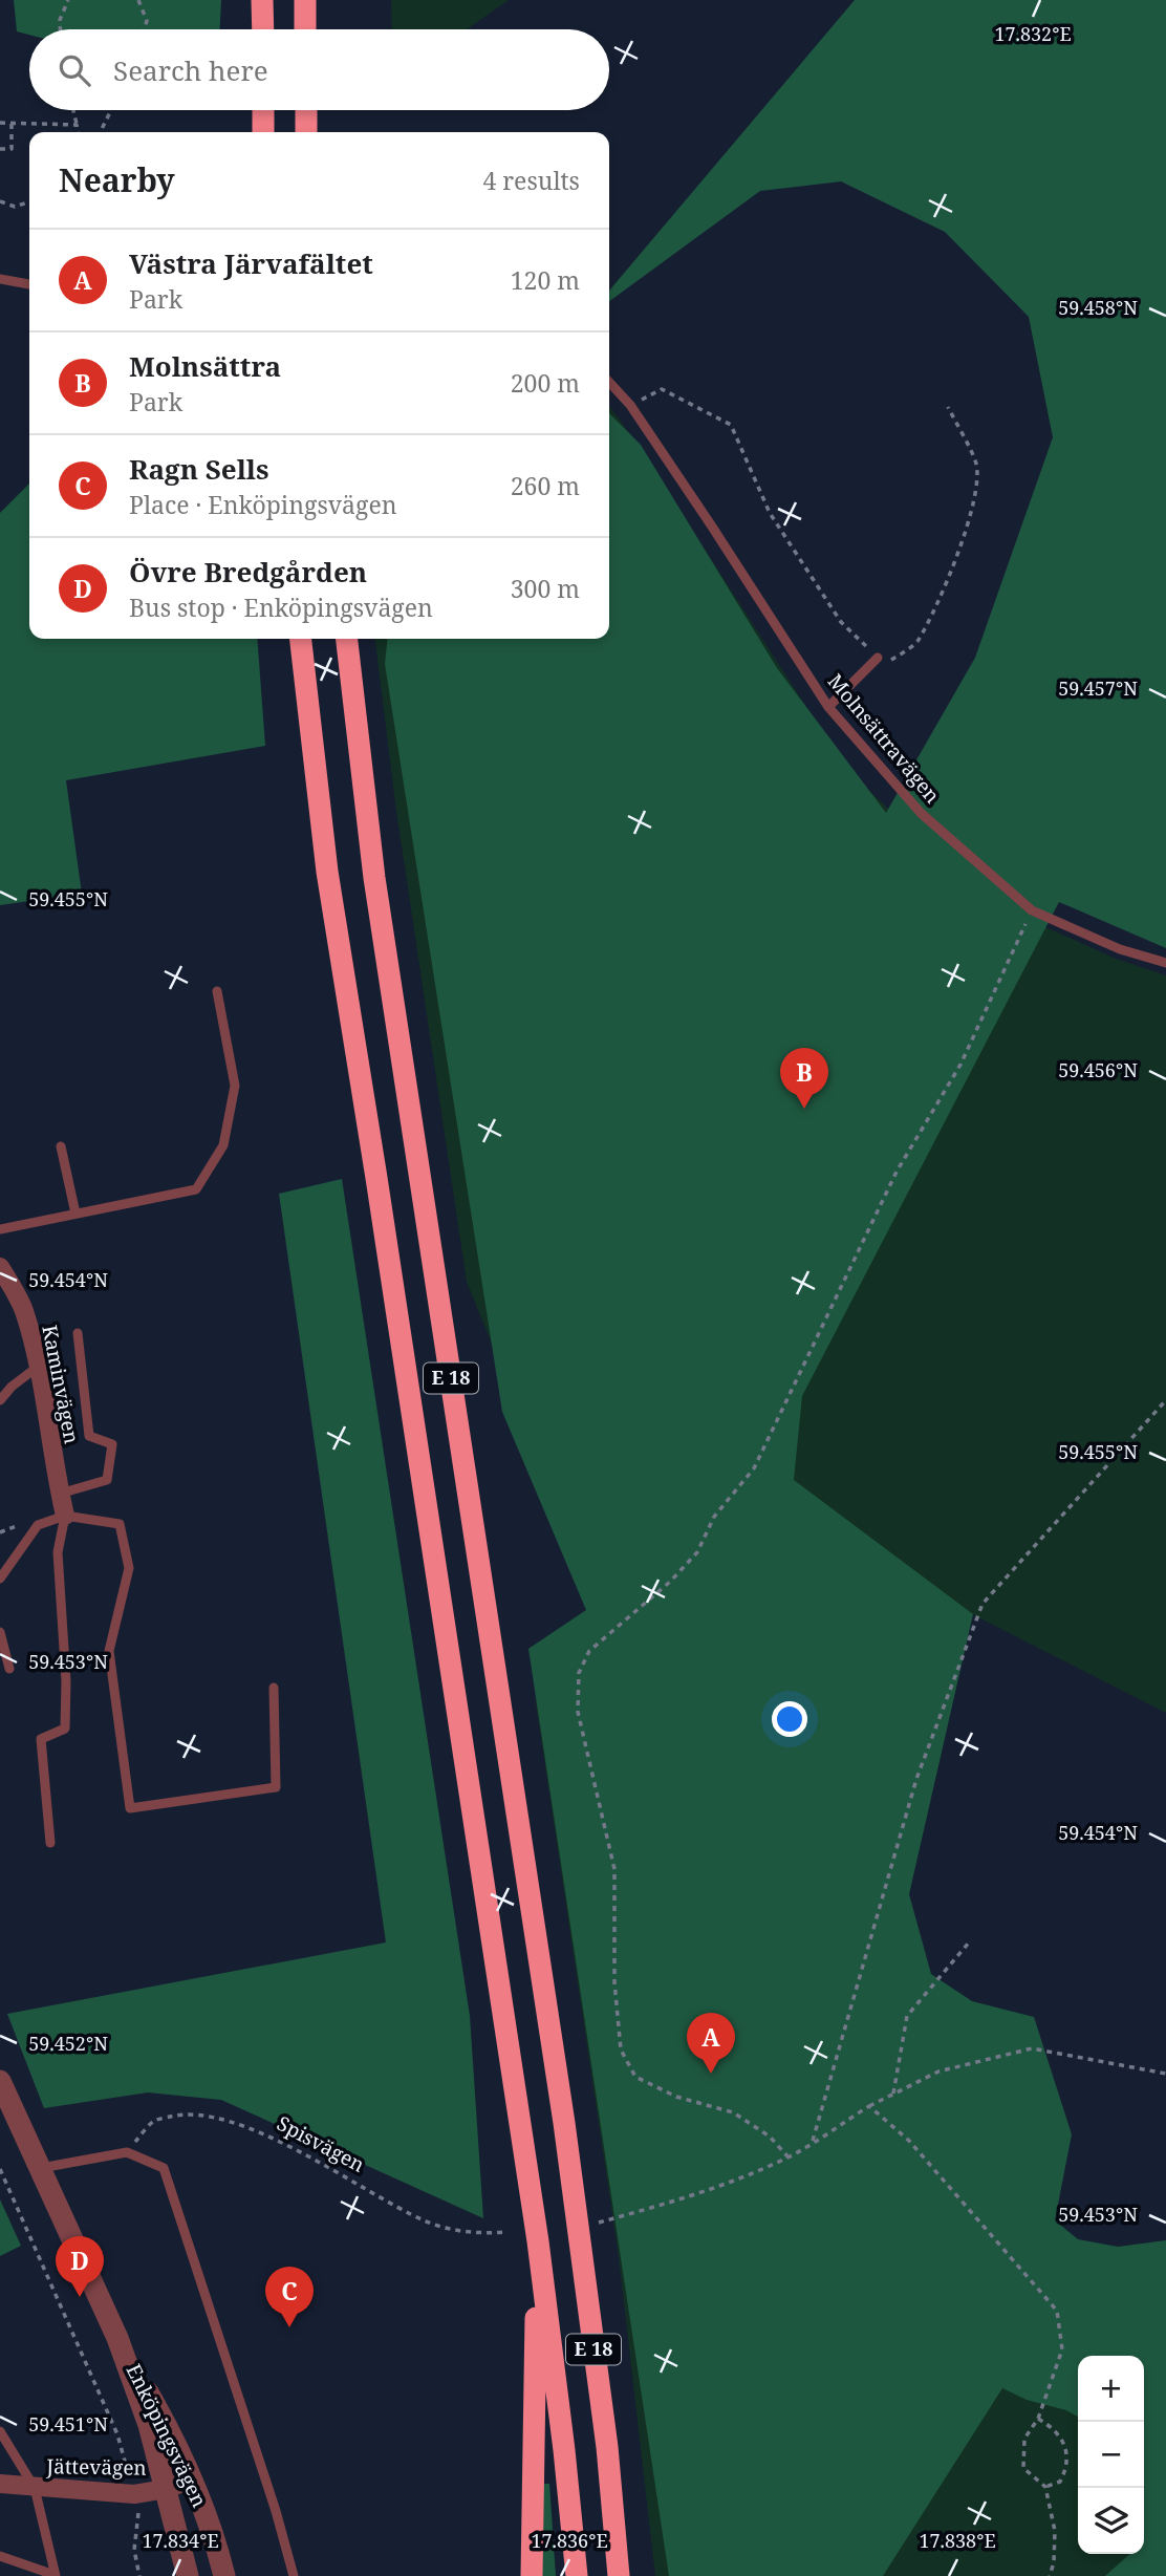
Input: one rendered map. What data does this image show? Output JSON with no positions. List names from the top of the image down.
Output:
{
  "streets": {
    "highway": ["E 18"],
    "street": ["Kaminvägen", "Enköpingsvägen", "Jättevägen"],
    "lane": ["Molnsättravägen"],
    "path": ["Spisvägen"]
  },
  "crossings": [
    ["Enköpingsvägen", "Jättevägen"]
  ],
  "page": {
    "search": "Search here",
    "heading": ["Nearby", "4 results"],
    "list": [
      {
        "mark": "A",
        "name": "Västra Järvafältet",
        "note": "Park",
        "value": "120 m"
      },
      {
        "mark": "B",
        "name": "Molnsättra",
        "note": "Park",
        "value": "200 m"
      },
      {
        "mark": "C",
        "name": "Ragn Sells",
        "note": "Place · Enköpingsvägen",
        "value": "260 m"
      },
      {
        "mark": "D",
        "name": "Övre Bredgården",
        "note": "Bus stop · Enköpingsvägen",
        "value": "300 m"
      }
    ],
    "pins": [
      "B",
      "A",
      "D",
      "C"
    ],
    "map_buttons": ["+", "−"]
  },
  "coordinates": [
    "17.832°E",
    "59.458°N",
    "59.457°N",
    "59.455°N",
    "59.456°N",
    "59.454°N",
    "59.453°N",
    "59.452°N",
    "59.451°N",
    "17.834°E",
    "17.836°E",
    "17.838°E"
  ]
}
